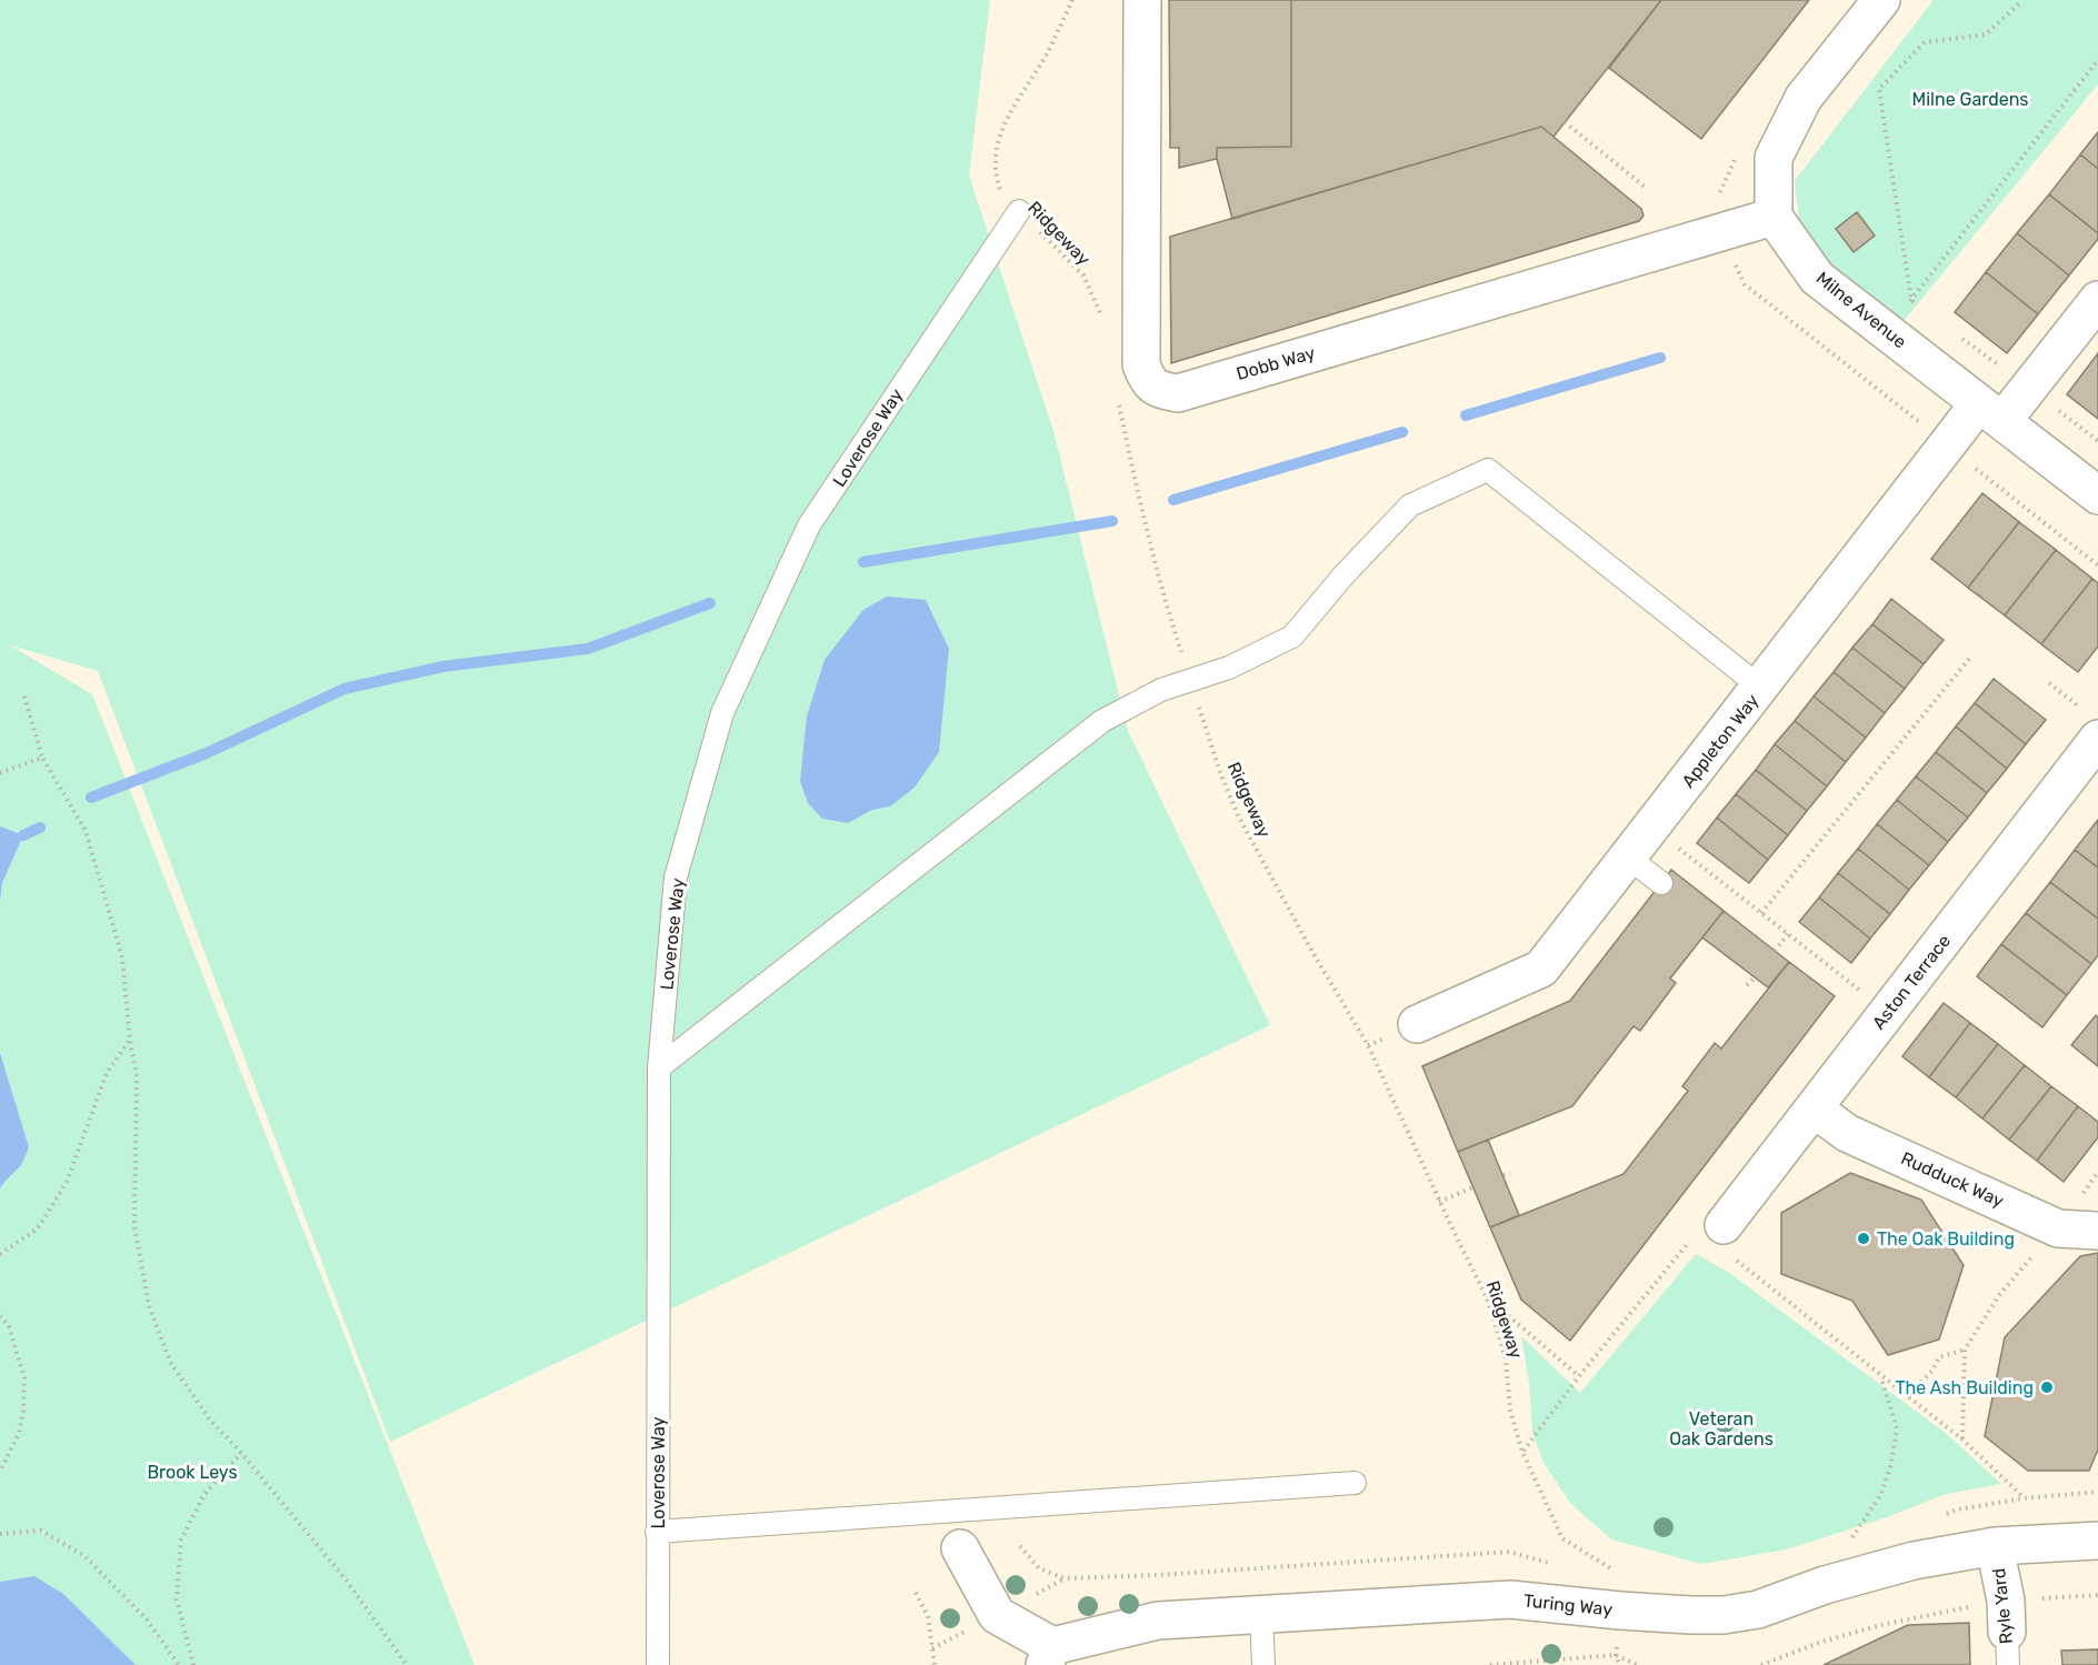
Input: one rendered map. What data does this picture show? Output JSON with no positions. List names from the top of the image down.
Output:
{
  "streets": {
    "street": [
      "Milne Avenue",
      "Dobb Way",
      "Appleton Way",
      "Aston Terrace",
      "Rudduck Way",
      "Turing Way",
      "Ryle Yard"
    ],
    "lane": ["Loverose Way"],
    "path": ["Ridgeway"]
  },
  "crossings": [
    ["Ridgeway", "Loverose Way"],
    ["Milne Avenue", "Dobb Way"],
    ["Milne Avenue", "Appleton Way"],
    ["Aston Terrace", "Rudduck Way"],
    ["Turing Way", "Ryle Yard"]
  ],
  "parks": ["Milne Gardens", "Veteran Oak Gardens", "Brook Leys"],
  "places": ["The Oak Building", "The Ash Building"]
}
